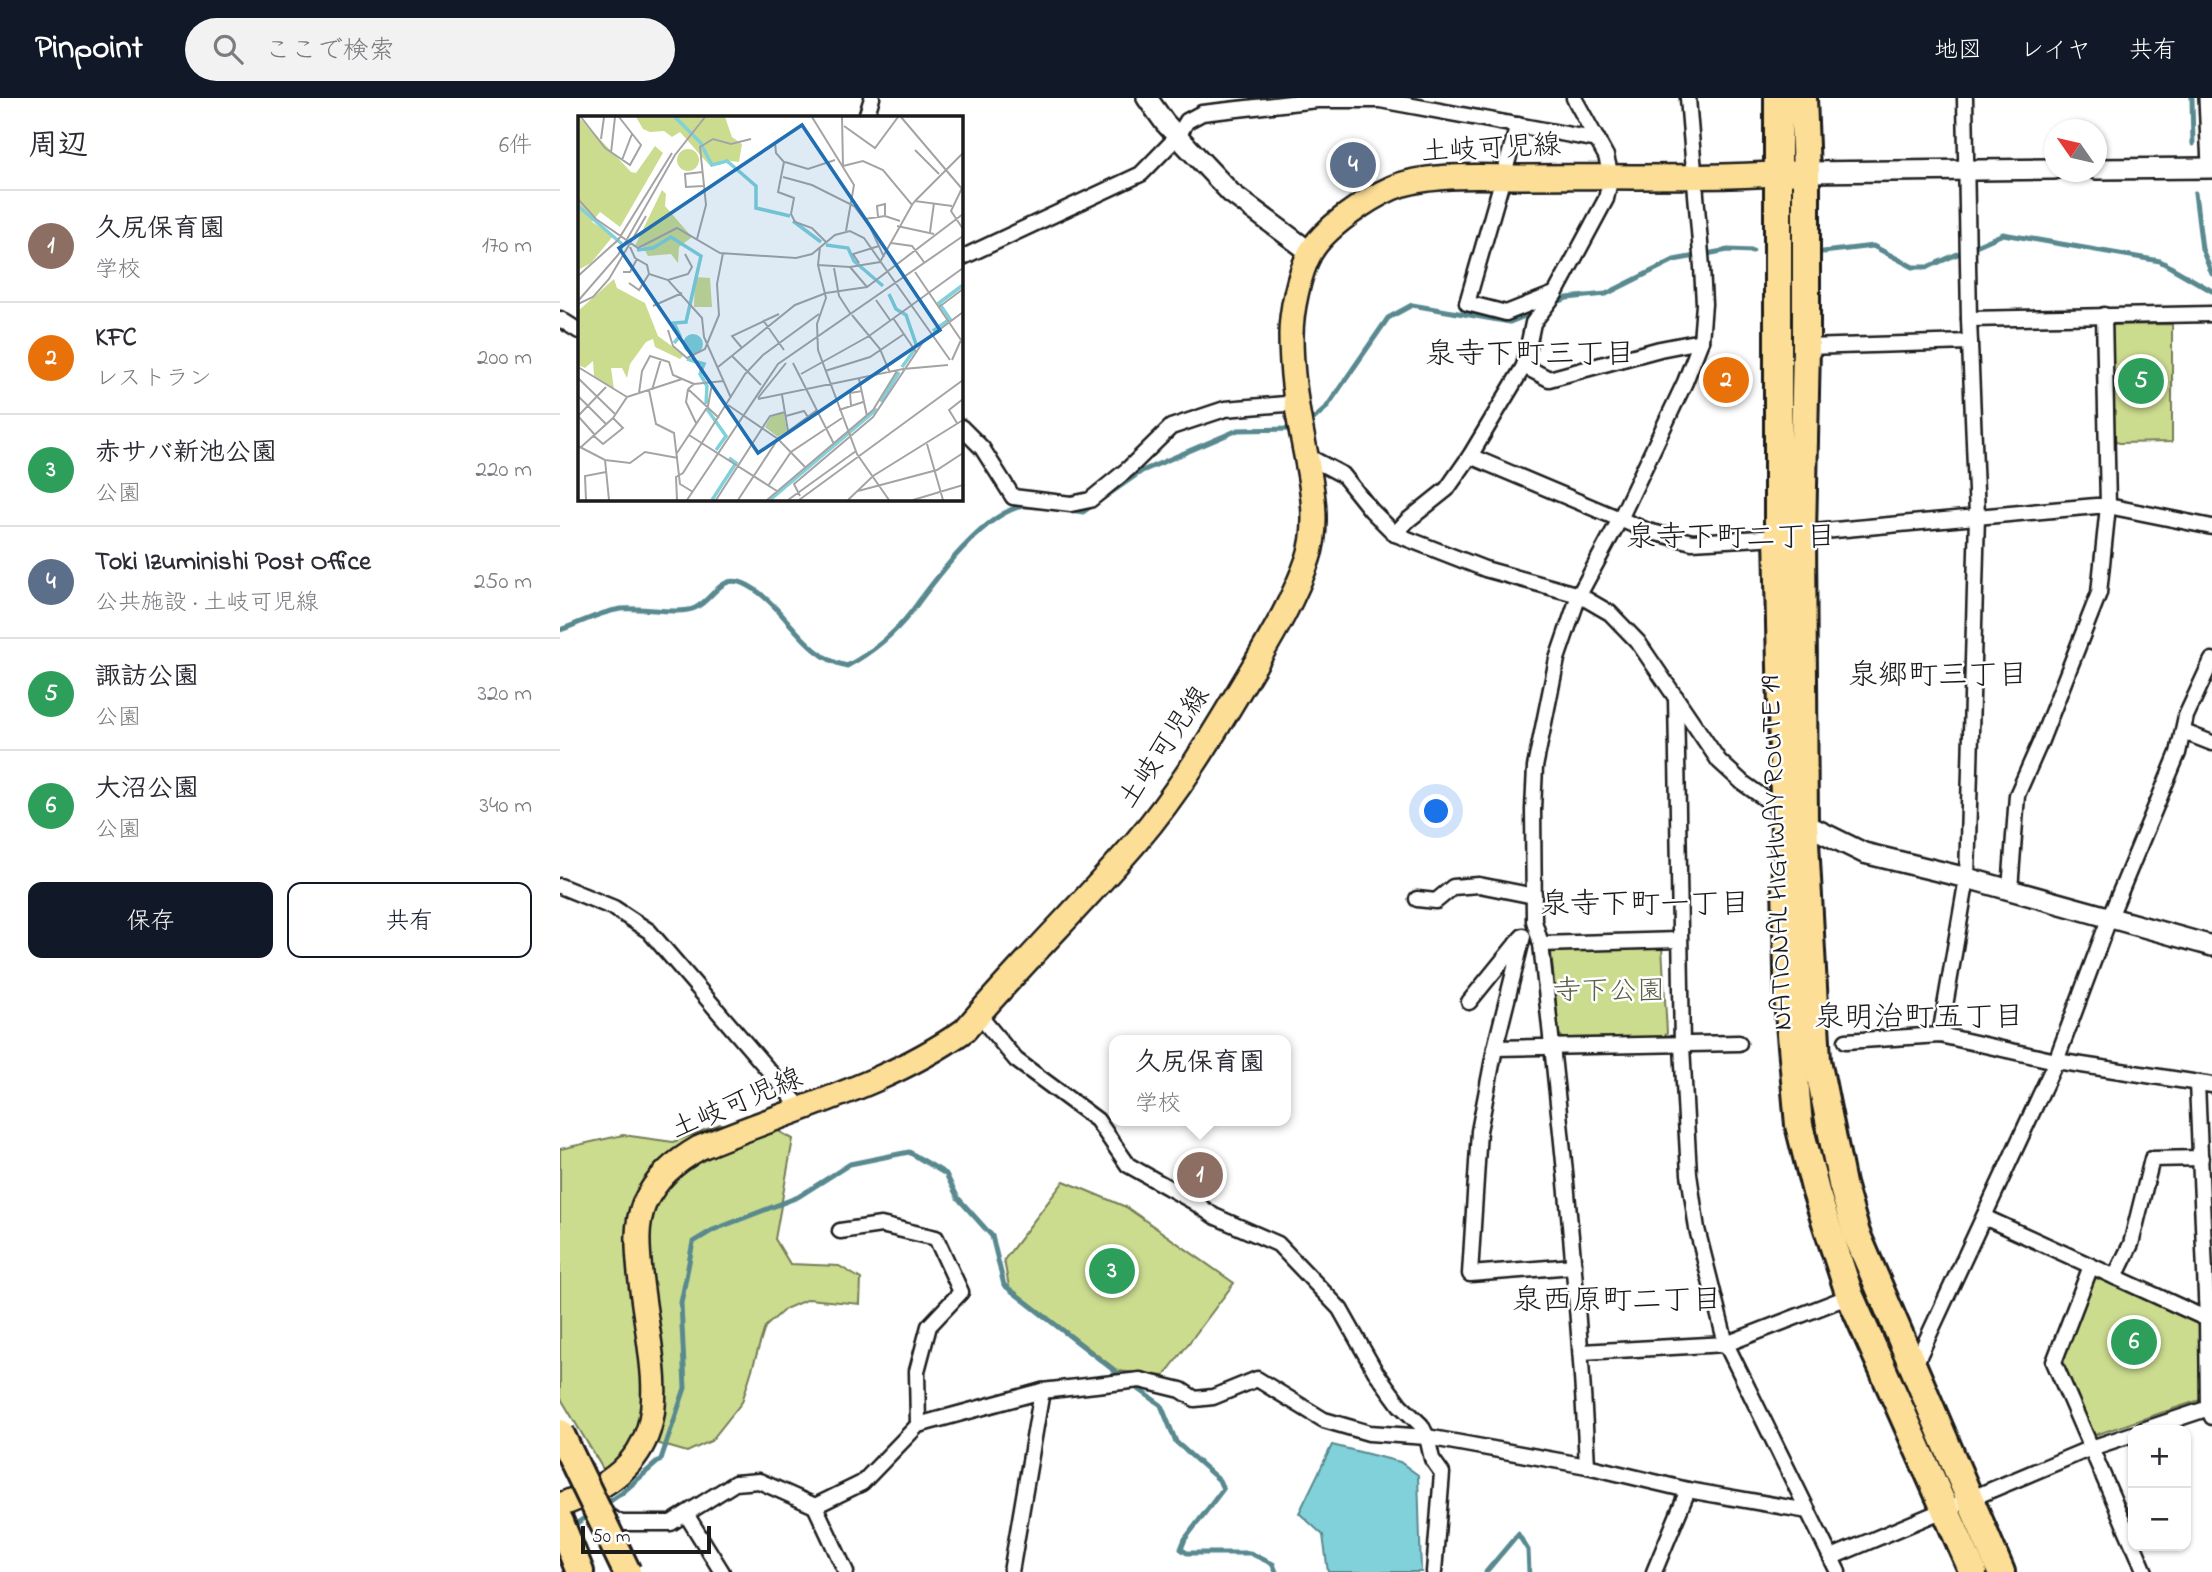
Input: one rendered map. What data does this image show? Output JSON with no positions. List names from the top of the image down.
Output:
{
  "streets": {
    "highway": ["NATIONAL HIGHWAY ROUTE 19"],
    "main road": ["土岐可児線"]
  },
  "crossings": [
    ["土岐可児線", "NATIONAL HIGHWAY ROUTE 19"]
  ],
  "districts": [
    "泉寺下町三丁目",
    "泉寺下町二丁目",
    "泉郷町三丁目",
    "泉寺下町一丁目",
    "泉明治町五丁目",
    "泉西原町二丁目"
  ],
  "parks": ["寺下公園"],
  "scale_bar": "50 m",
  "north": "top left",
  "page": {
    "header": "Pinpoint",
    "search": "ここで検索",
    "nav": ["地図", "レイヤ", "共有"],
    "heading": ["周辺", "6件"],
    "pins": [
      "4",
      "2",
      "5",
      "1",
      "3",
      "6"
    ],
    "list": [
      {
        "mark": "1",
        "name": "久尻保育園",
        "note": "学校",
        "value": "170 m"
      },
      {
        "mark": "2",
        "name": "KFC",
        "note": "レストラン",
        "value": "200 m"
      },
      {
        "mark": "3",
        "name": "赤サバ新池公園",
        "note": "公園",
        "value": "220 m"
      },
      {
        "mark": "4",
        "name": "Toki Izuminishi Post Office",
        "note": "公共施設 · 土岐可児線",
        "value": "250 m"
      },
      {
        "mark": "5",
        "name": "諏訪公園",
        "note": "公園",
        "value": "320 m"
      },
      {
        "mark": "6",
        "name": "大沼公園",
        "note": "公園",
        "value": "340 m"
      }
    ],
    "buttons": ["保存", "共有"],
    "popup": ["久尻保育園", "学校"],
    "map_buttons": ["+", "−"],
    "scale": "50 m"
  }
}
